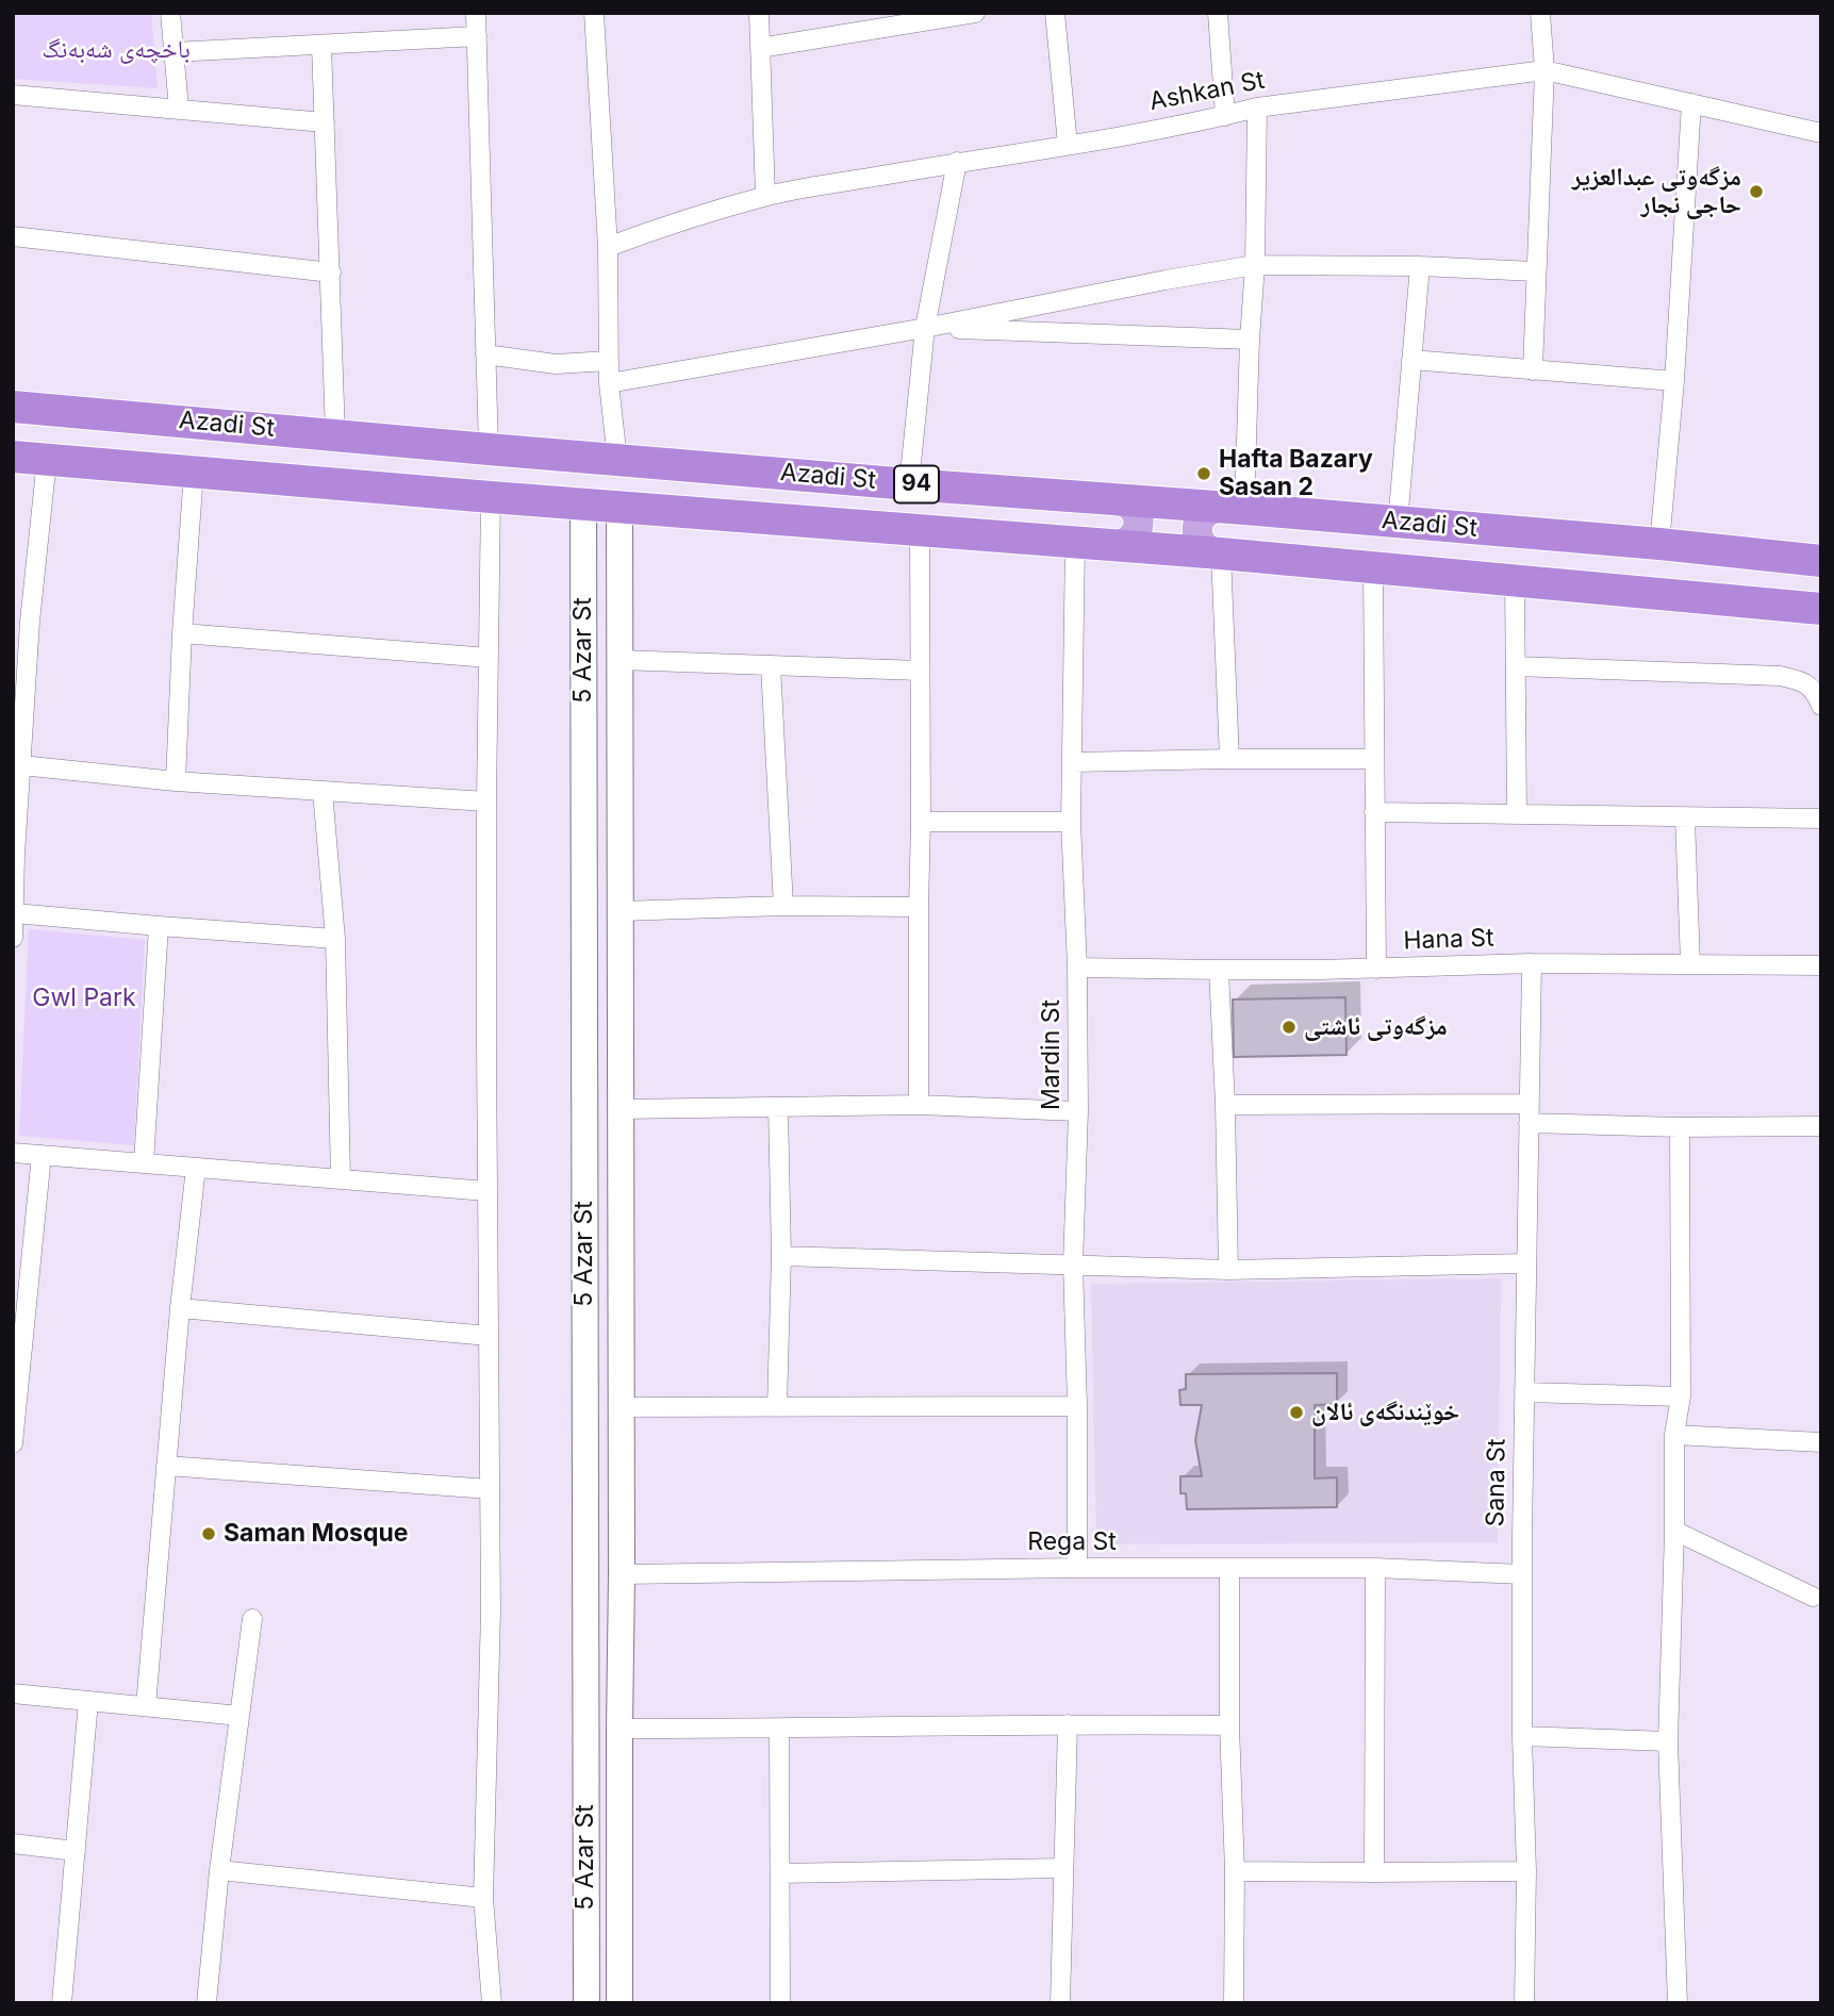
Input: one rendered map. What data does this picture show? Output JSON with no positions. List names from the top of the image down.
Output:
{
  "streets": {
    "highway": ["Azadi St", "94"],
    "main road": ["5 Azar St"],
    "street": [
      "Ashkan St",
      "Hana St",
      "Mardin St",
      "Sana St",
      "Rega St"
    ]
  },
  "crossings": [
    ["Azadi St", "5 Azar St"],
    ["Azadi St", "Mardin St"],
    ["5 Azar St", "Rega St"],
    ["Hana St", "Mardin St"],
    ["Hana St", "Sana St"],
    ["Mardin St", "Rega St"],
    ["Sana St", "Rega St"]
  ],
  "parks": ["باخچەی شەبەنگ", "Gwl Park"],
  "places": [
    "مزگەوتی عبدالعزير حاجی نجار",
    "Hafta Bazary Sasan 2",
    "مزگەوتی ئاشتی",
    "خوێندنگەی ئالان",
    "Saman Mosque"
  ]
}
